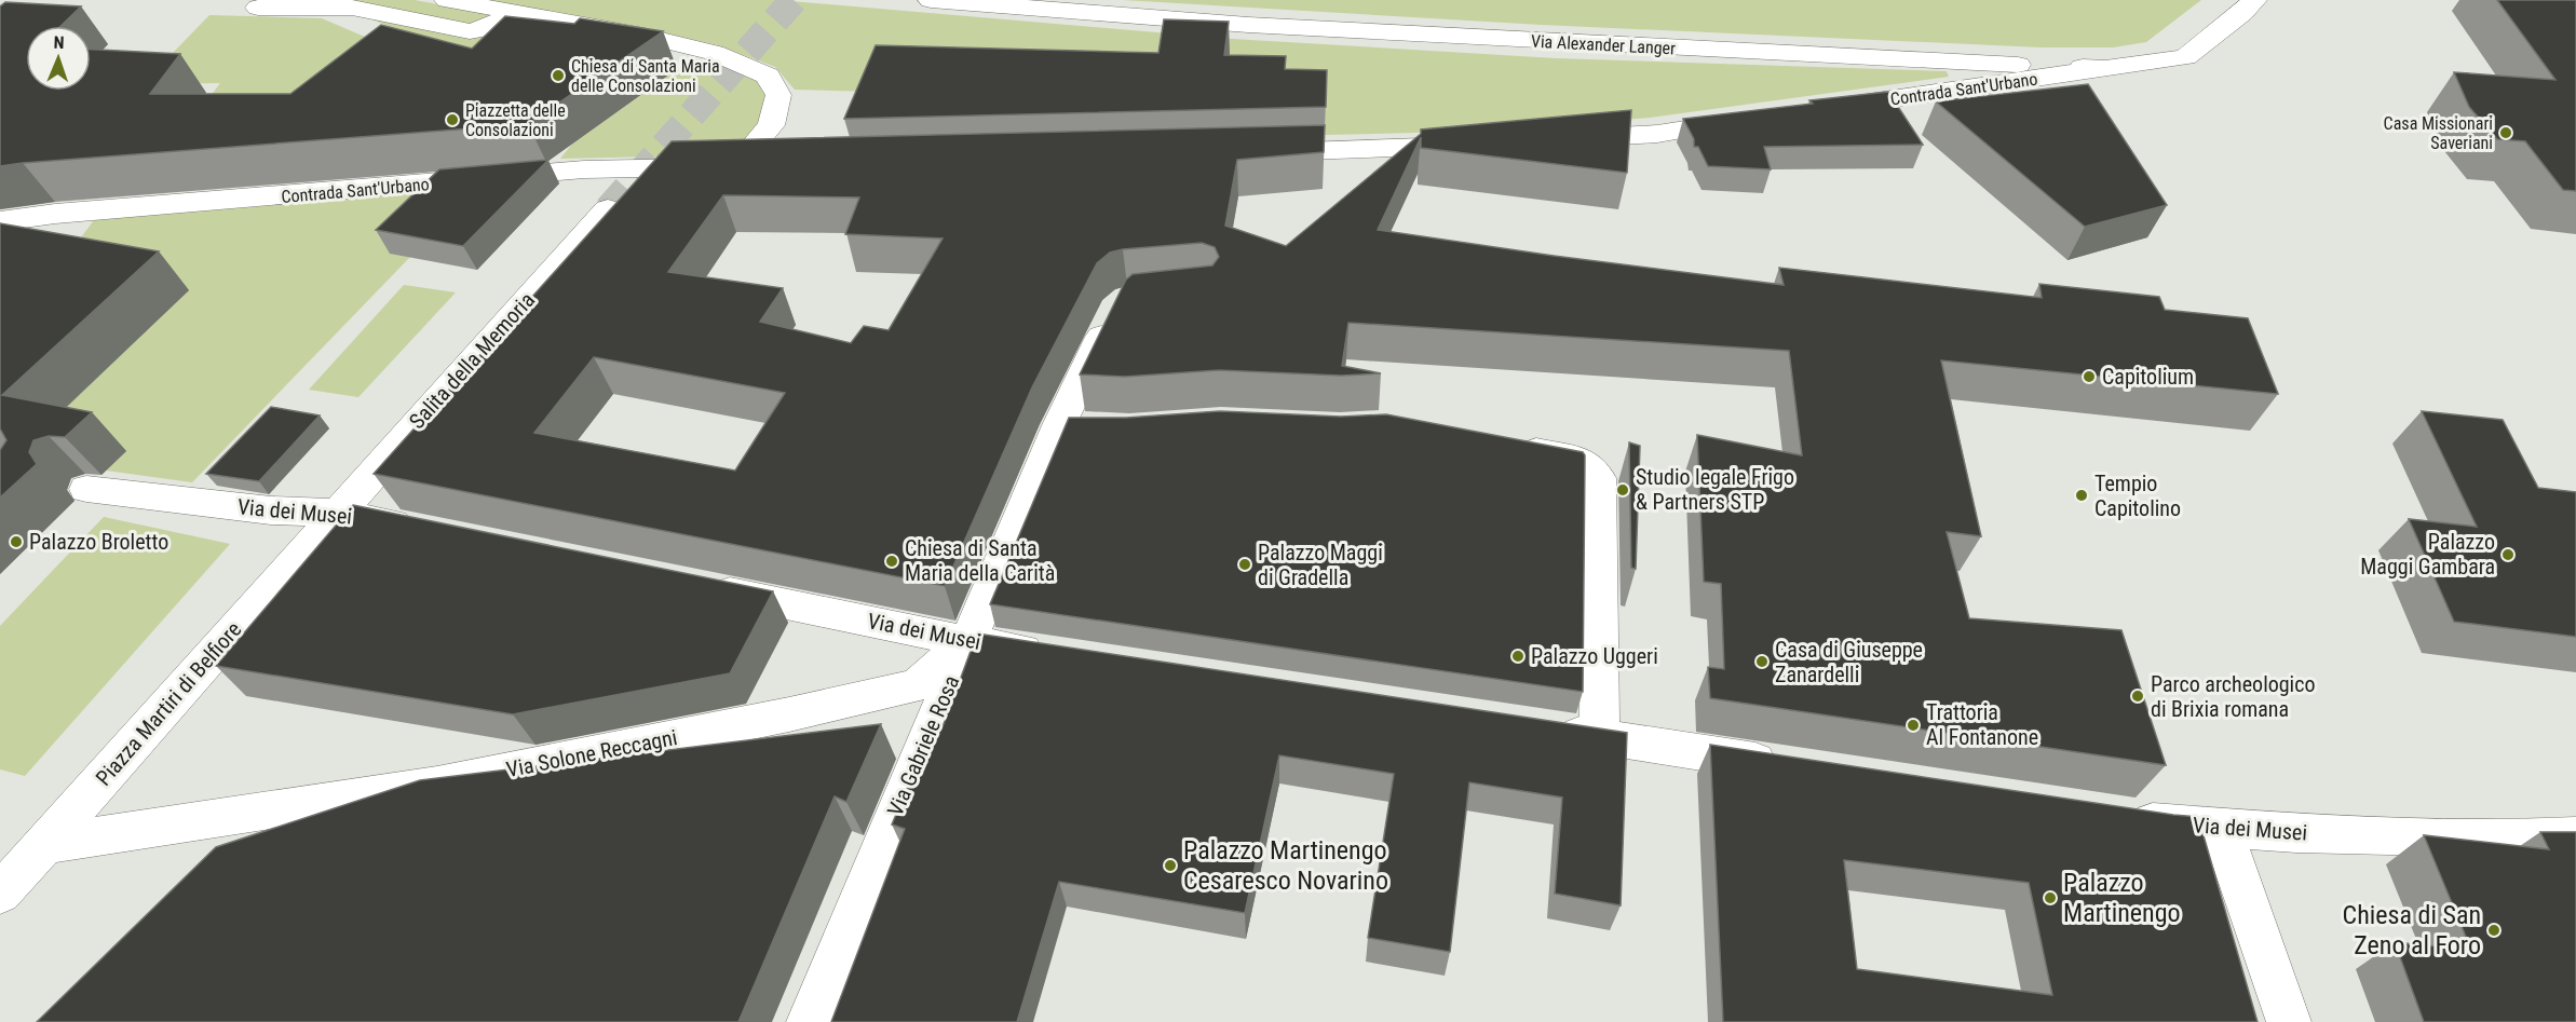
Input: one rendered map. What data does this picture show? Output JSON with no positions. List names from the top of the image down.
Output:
{
  "streets": {
    "street": [
      "Via Alexander Langer",
      "Contrada Sant'Urbano",
      "Salita della Memoria",
      "Via dei Musei",
      "Piazza Martiri di Belfiore",
      "Via Gabriele Rosa",
      "Via Solone Reccagni"
    ]
  },
  "crossings": [
    ["Via Alexander Langer", "Contrada Sant'Urbano"],
    ["Salita della Memoria", "Via dei Musei"],
    ["Salita della Memoria", "Piazza Martiri di Belfiore"],
    ["Via dei Musei", "Piazza Martiri di Belfiore"],
    ["Via dei Musei", "Via Gabriele Rosa"],
    ["Via dei Musei", "Via Solone Reccagni"],
    ["Piazza Martiri di Belfiore", "Via Solone Reccagni"],
    ["Via Gabriele Rosa", "Via Solone Reccagni"]
  ],
  "places": [
    "Chiesa di Santa Maria delle Consolazioni",
    "Piazzetta delle Consolazioni",
    "Casa Missionari Saveriani",
    "Capitolium",
    "Studio legale Frigo & Partners STP",
    "Tempio Capitolino",
    "Palazzo Broletto",
    "Palazzo Maggi Gambara",
    "Chiesa di Santa Maria della Carità",
    "Palazzo Maggi di Gradella",
    "Palazzo Uggeri",
    "Casa di Giuseppe Zanardelli",
    "Parco archeologico di Brixia romana",
    "Trattoria Al Fontanone",
    "Palazzo Martinengo Cesaresco Novarino",
    "Palazzo Martinengo",
    "Chiesa di San Zeno al Foro"
  ],
  "north": "top"
}
